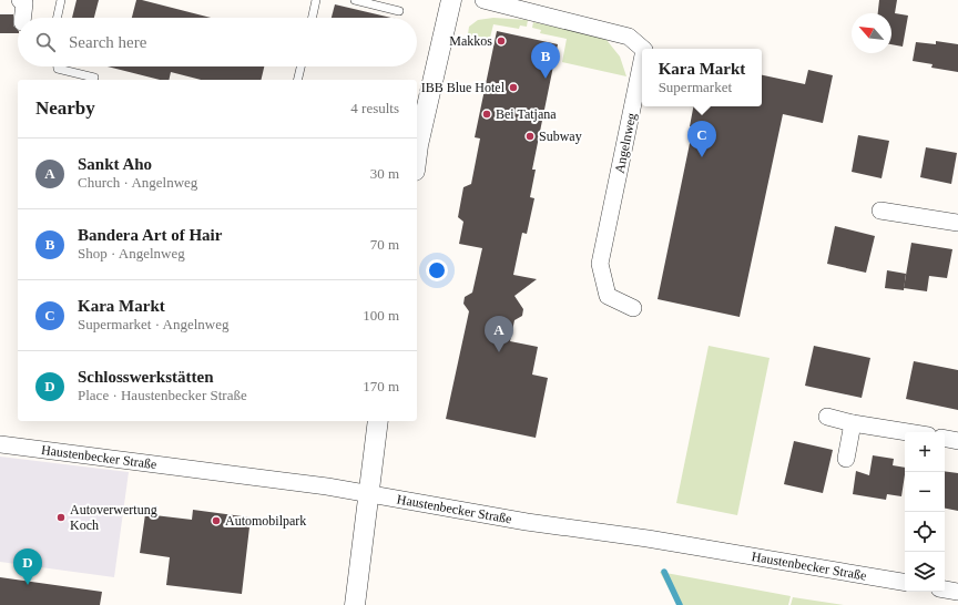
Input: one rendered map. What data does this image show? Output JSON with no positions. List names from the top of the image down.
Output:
{
  "streets": {
    "street": ["Angelnweg", "Haustenbecker Straße"]
  },
  "places": [
    "Makkos",
    "IBB Blue Hotel",
    "Bei Tatjana",
    "Subway",
    "Autoverwertung Koch",
    "Automobilpark"
  ],
  "north": "top left",
  "page": {
    "search": "Search here",
    "pins": [
      "B",
      "C",
      "A",
      "D"
    ],
    "popup": ["Kara Markt", "Supermarket"],
    "heading": ["Nearby", "4 results"],
    "list": [
      {
        "mark": "A",
        "name": "Sankt Aho",
        "note": "Church · Angelnweg",
        "value": "30 m"
      },
      {
        "mark": "B",
        "name": "Bandera Art of Hair",
        "note": "Shop · Angelnweg",
        "value": "70 m"
      },
      {
        "mark": "C",
        "name": "Kara Markt",
        "note": "Supermarket · Angelnweg",
        "value": "100 m"
      },
      {
        "mark": "D",
        "name": "Schlosswerkstätten",
        "note": "Place · Haustenbecker Straße",
        "value": "170 m"
      }
    ],
    "map_buttons": ["+", "−"]
  }
}
